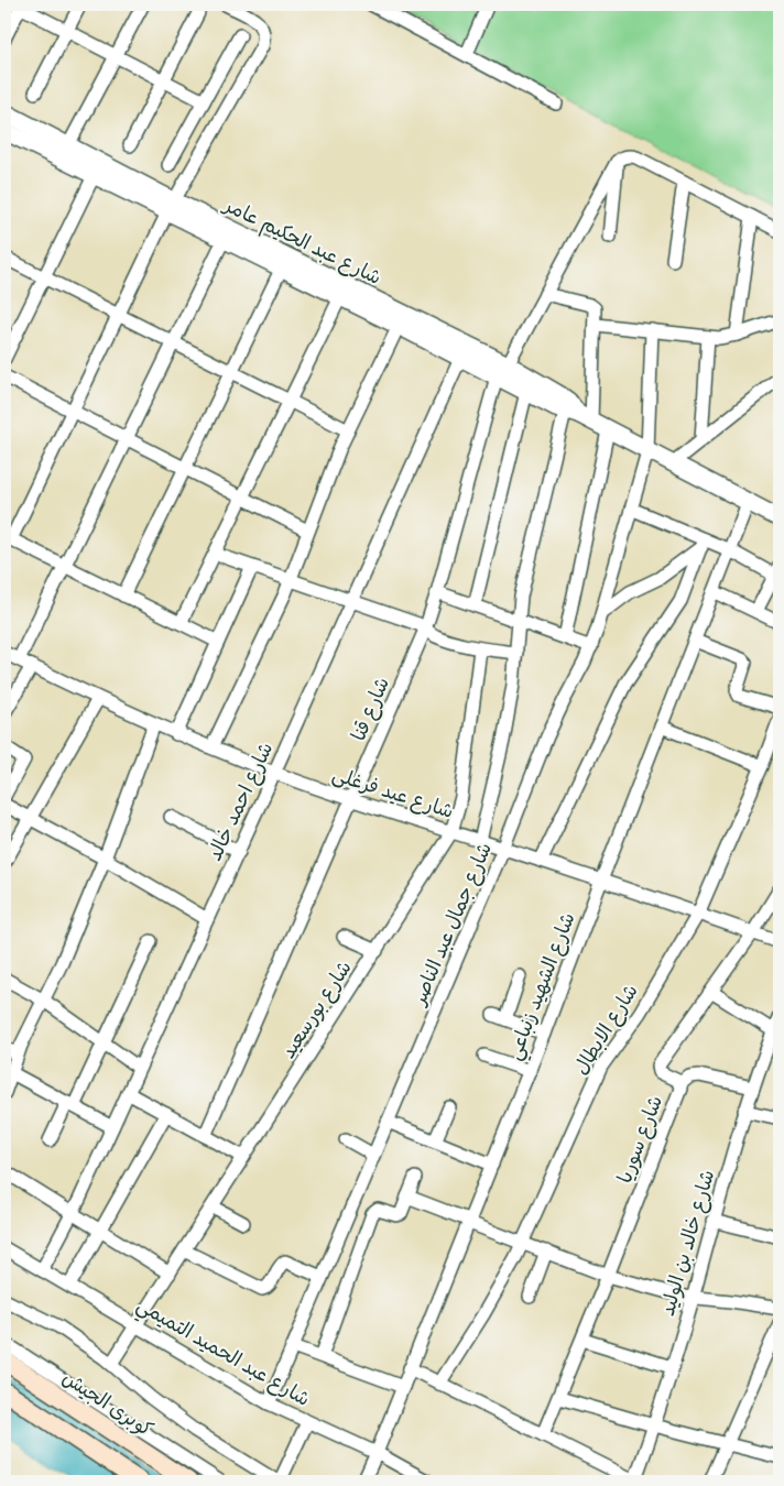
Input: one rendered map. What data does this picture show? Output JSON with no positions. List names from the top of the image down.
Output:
{
  "streets": {
    "main road": ["كوبرى الجيش"],
    "street": [
      "شارع عبد الحكيم عامر",
      "شارع قنا",
      "شارع عيد فرغلى",
      "شارع احمد خالد",
      "شارع جمال عبد الناصر",
      "شارع الشهيد زنباعي",
      "شارع بورسعيد",
      "شارع الابطال",
      "شارع سوريا",
      "شارع خالد بن الوليد",
      "شارع عبد الحميد التميمي"
    ]
  },
  "crossings": [
    ["شارع عبد الحكيم عامر", "شارع قنا"],
    ["شارع عبد الحكيم عامر", "شارع احمد خالد"],
    ["شارع عبد الحكيم عامر", "شارع جمال عبد الناصر"],
    ["شارع عبد الحكيم عامر", "شارع الشهيد زنباعي"],
    ["شارع قنا", "شارع عيد فرغلى"],
    ["شارع عيد فرغلى", "شارع احمد خالد"],
    ["شارع عيد فرغلى", "شارع جمال عبد الناصر"],
    ["شارع عيد فرغلى", "شارع الشهيد زنباعي"],
    ["شارع عيد فرغلى", "شارع بورسعيد"],
    ["شارع عيد فرغلى", "شارع الابطال"],
    ["شارع عيد فرغلى", "شارع سوريا"],
    ["شارع احمد خالد", "شارع عبد الحميد التميمي"],
    ["شارع جمال عبد الناصر", "شارع عبد الحميد التميمي"],
    ["شارع الشهيد زنباعي", "شارع عبد الحميد التميمي"],
    ["شارع بورسعيد", "شارع عبد الحميد التميمي"]
  ]
}
